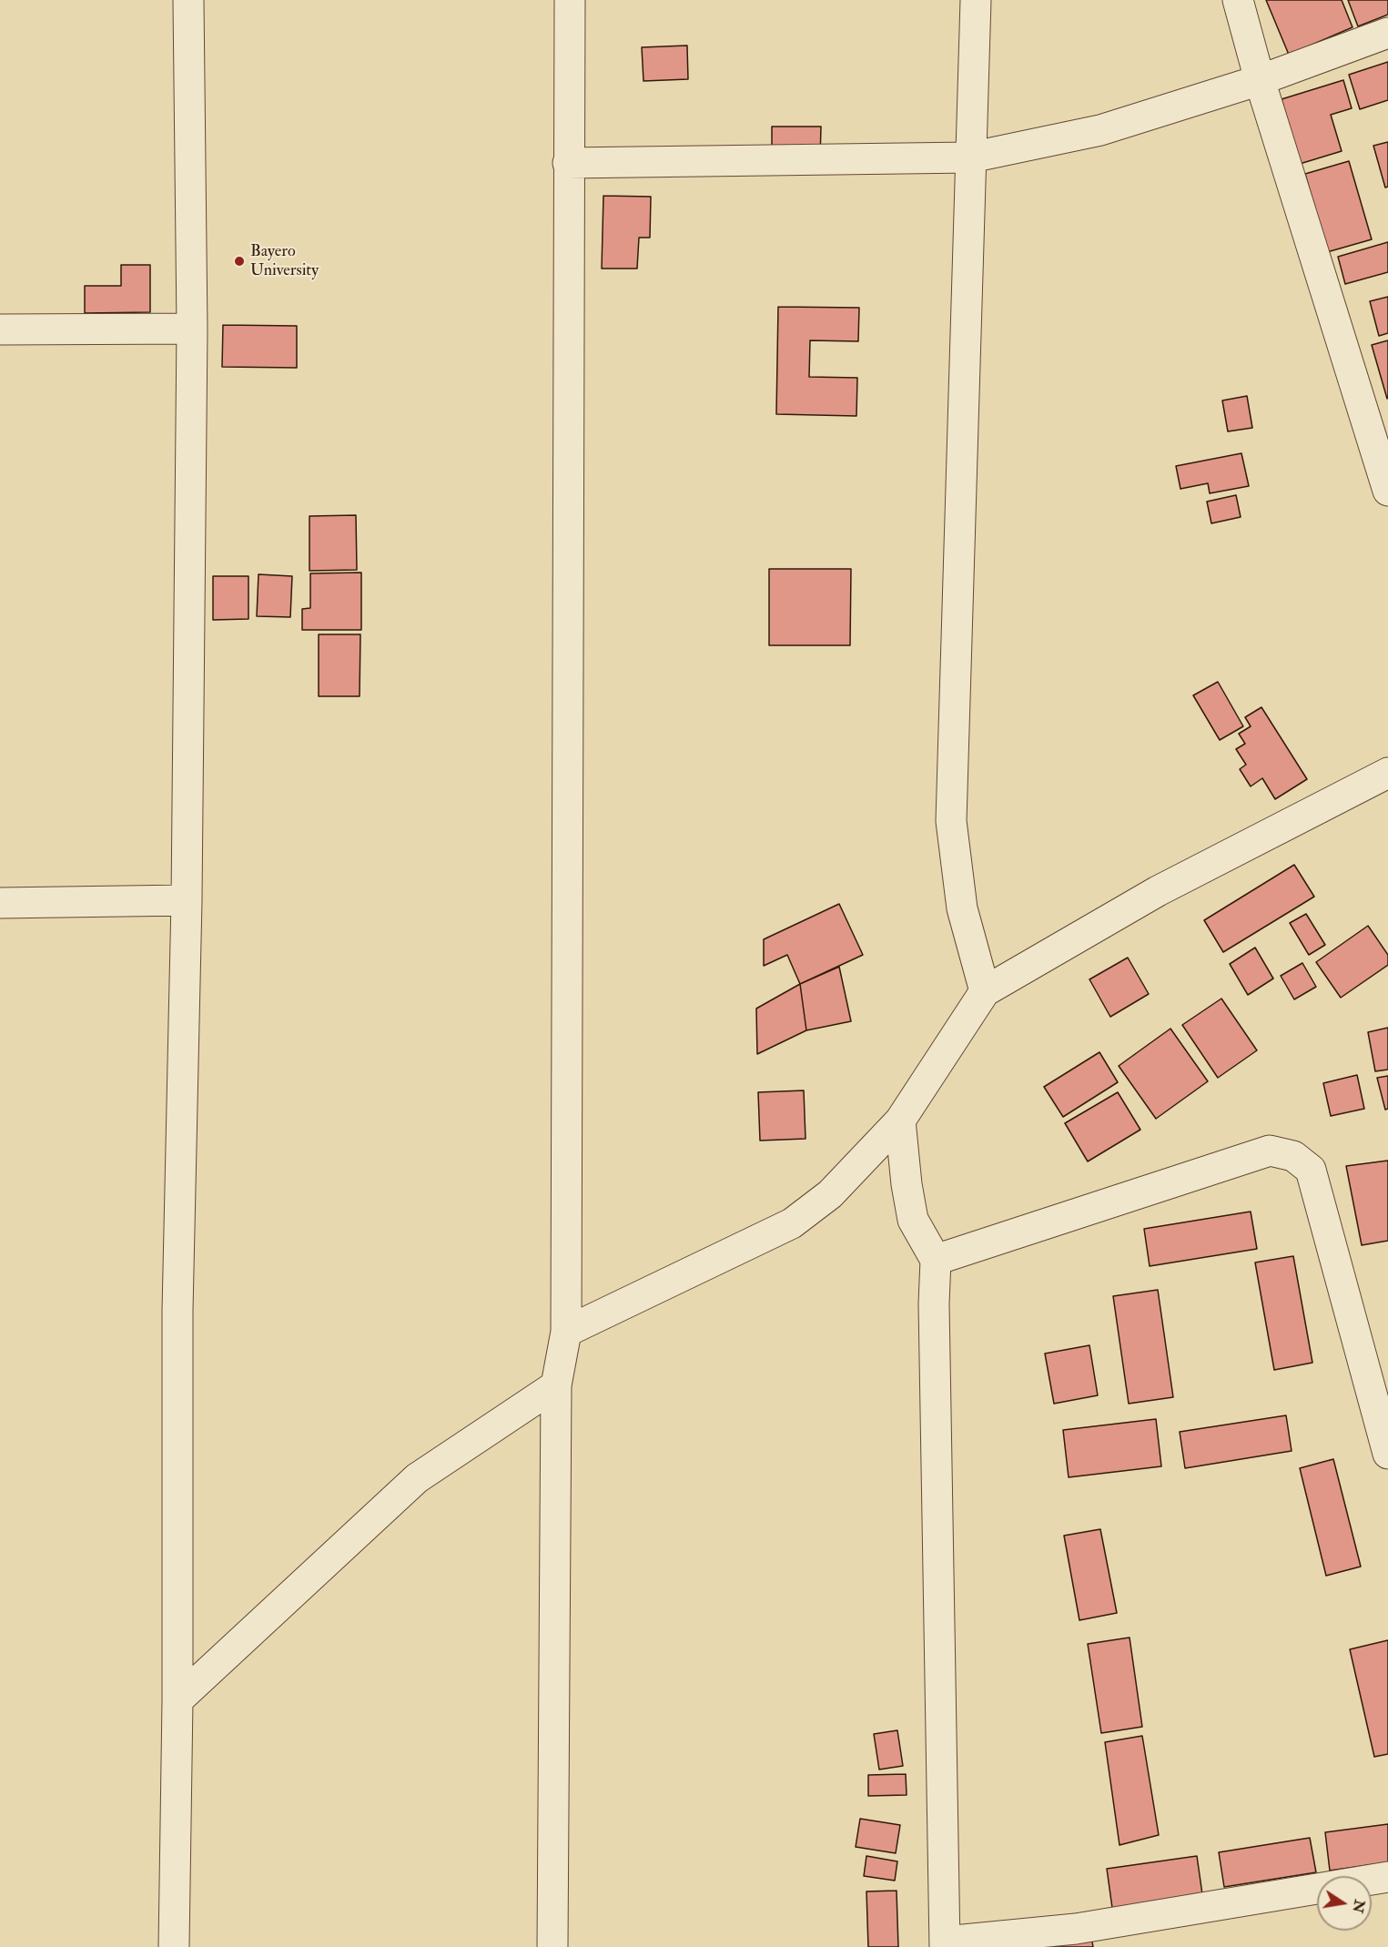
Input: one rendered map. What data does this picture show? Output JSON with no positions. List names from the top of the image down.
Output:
{
  "places": ["Bayero University"],
  "north": "right"
}
